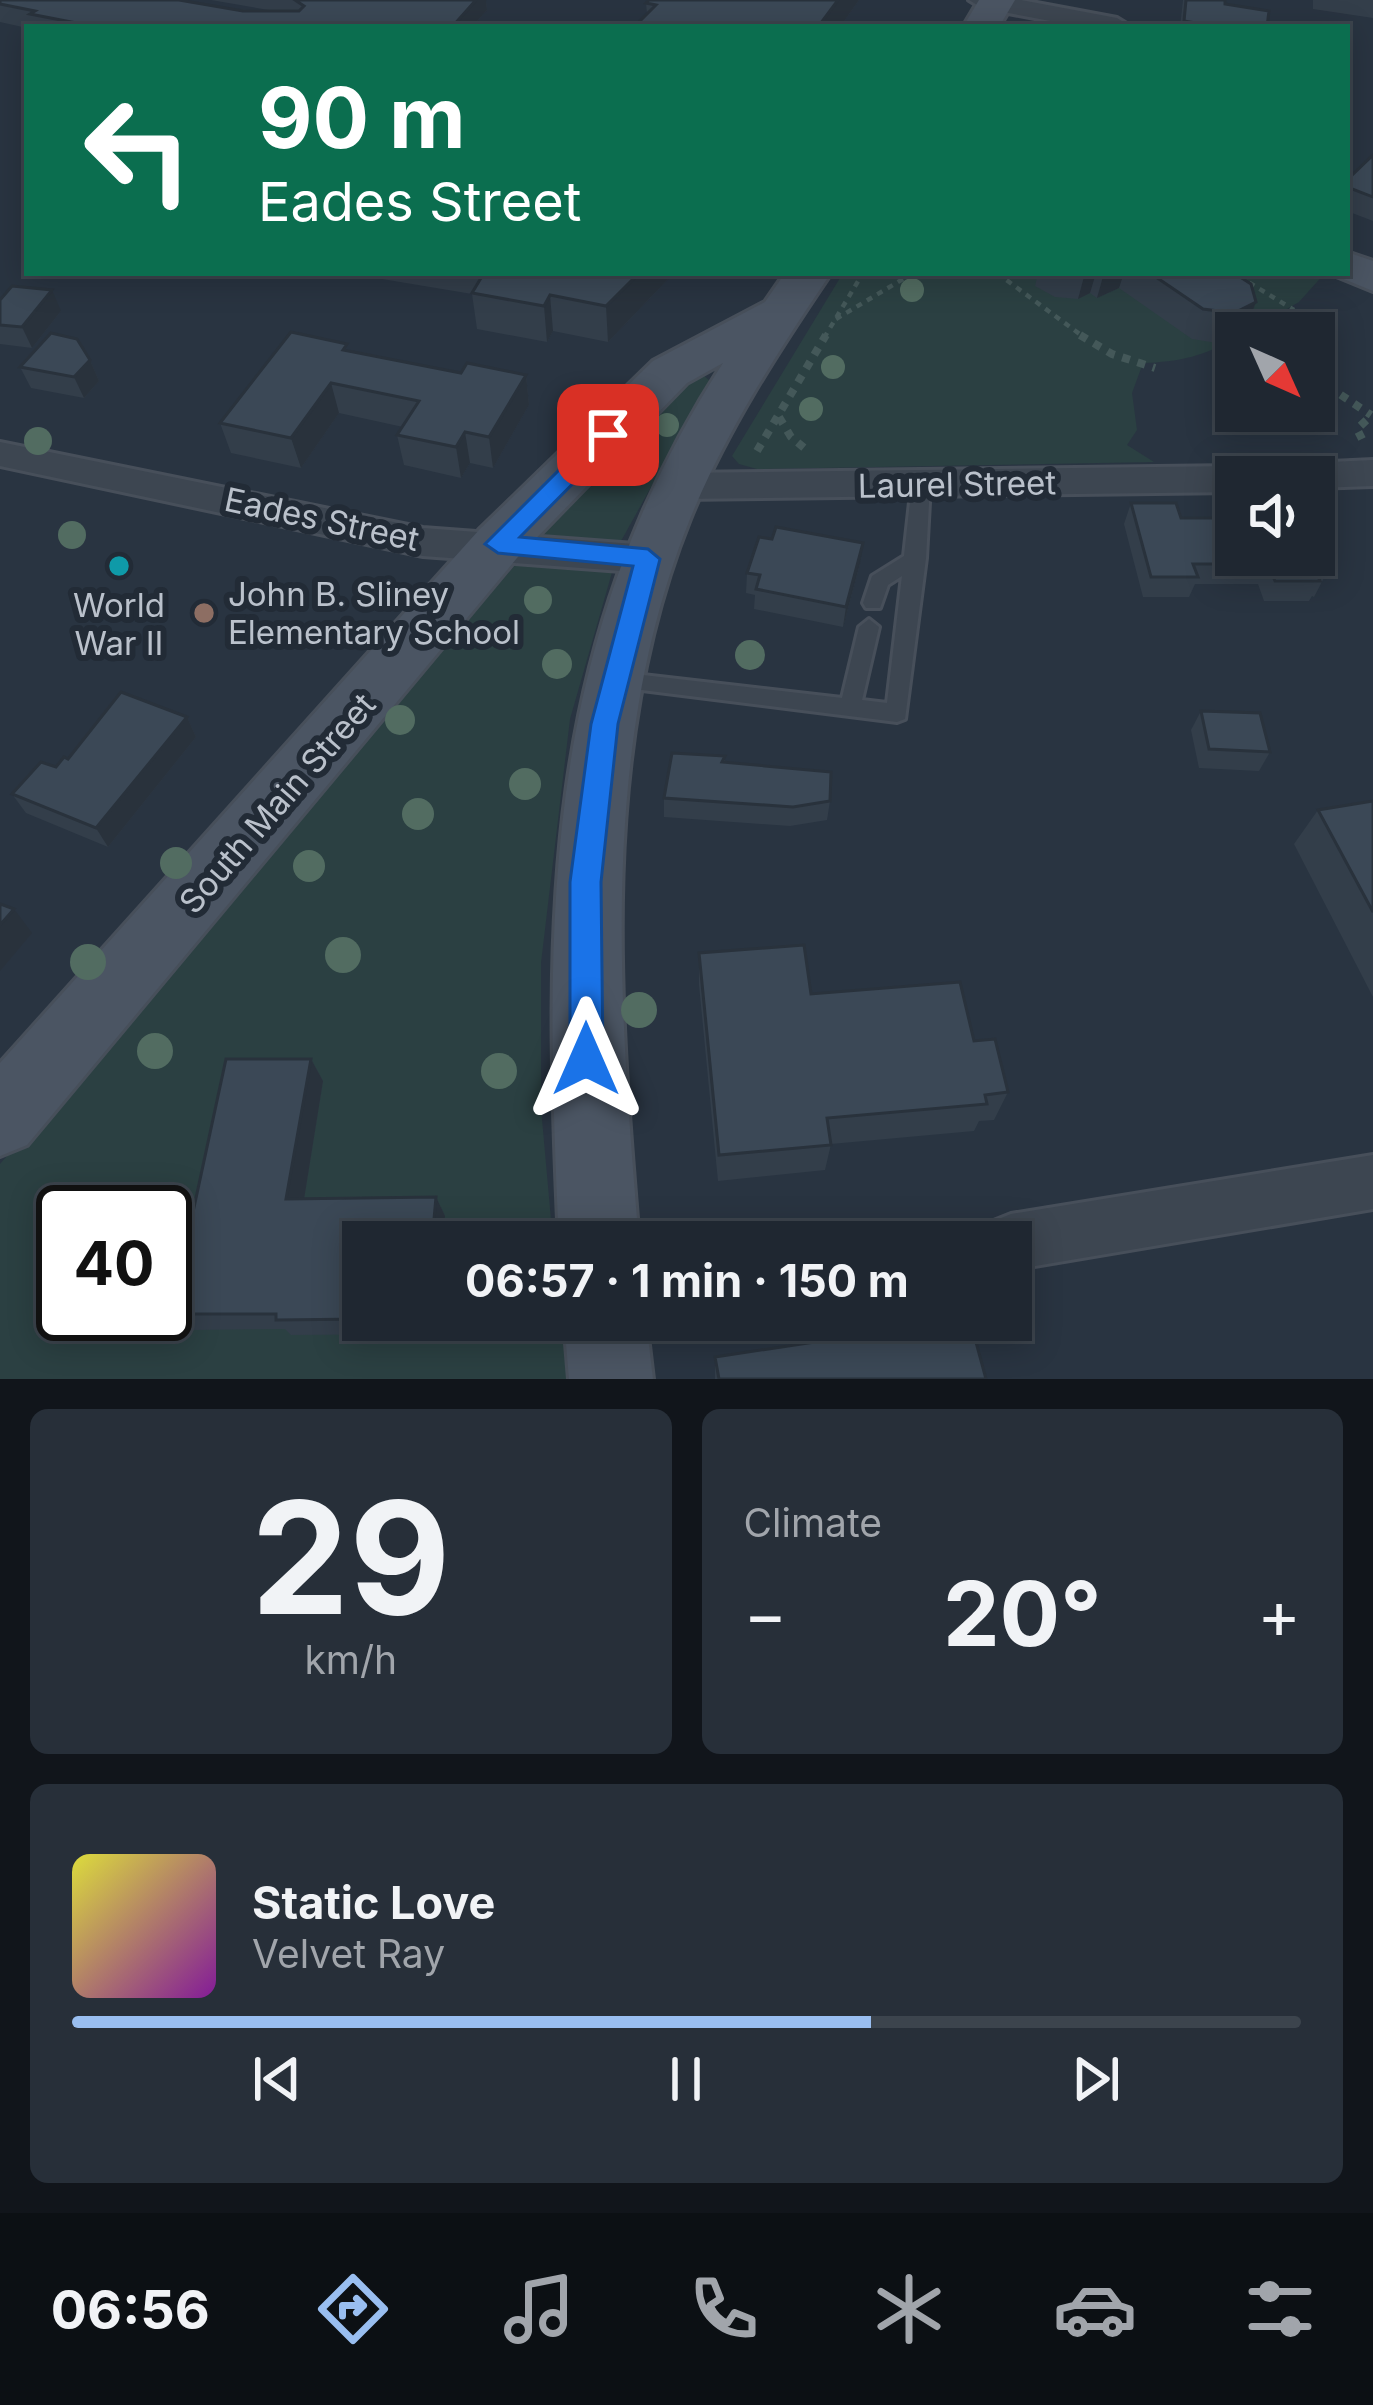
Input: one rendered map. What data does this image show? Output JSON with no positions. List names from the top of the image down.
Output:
{
  "streets": {
    "street": ["Laurel Street", "Eades Street", "South Main Street"]
  },
  "crossings": [
    ["Eades Street", "South Main Street"]
  ],
  "places": ["World War II", "John B. Sliney Elementary School"],
  "north": "bottom right",
  "page": {
    "turn": ["90 m", "Eades Street"],
    "limit": "40",
    "trip": "06:57 · 1 min · 150 m",
    "tile": [
      ["29", "km/h"],
      "Climate"
    ],
    "heat": ["−", "20°", "+"],
    "song": ["Static Love", "Velvet Ray"],
    "tabs": "06:56"
  }
}
